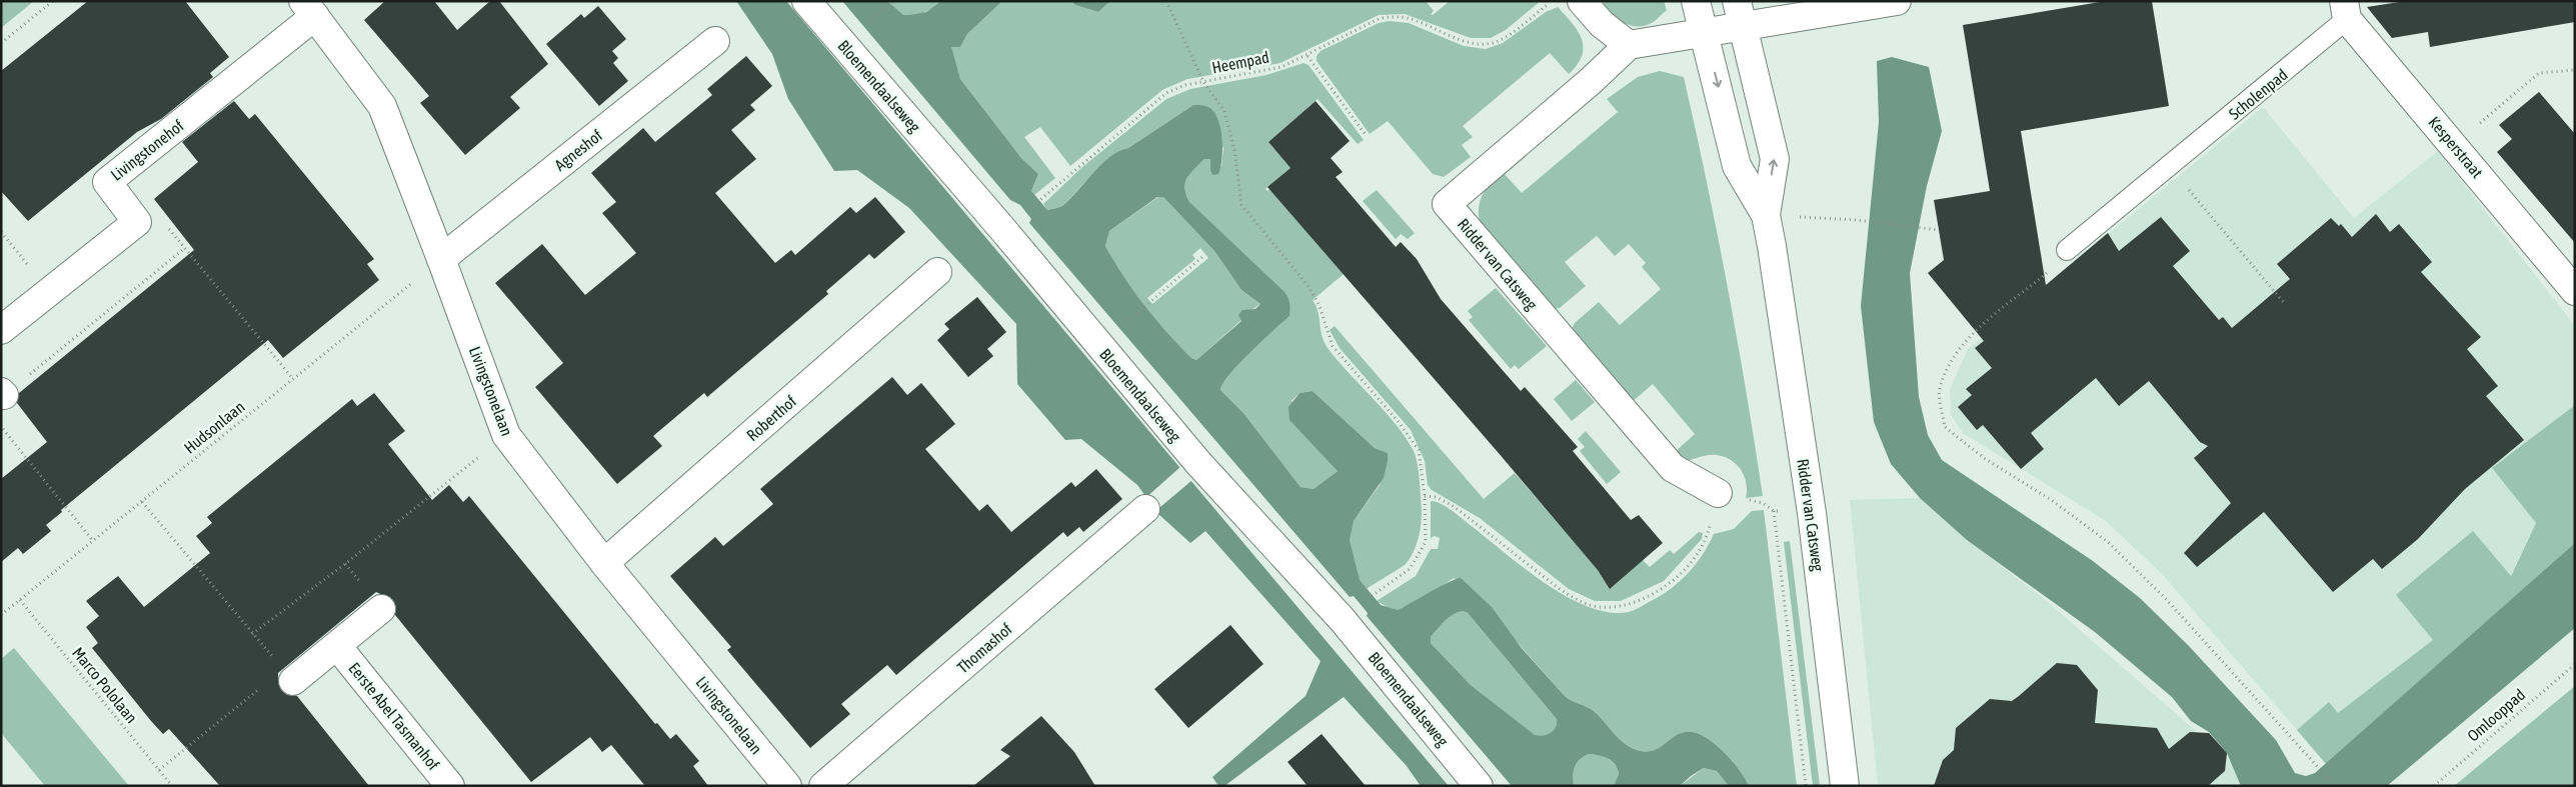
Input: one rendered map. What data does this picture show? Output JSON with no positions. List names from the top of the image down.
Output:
{
  "streets": {
    "street": [
      "Bloemendaalseweg",
      "Kesperstraat",
      "Livingstonehof",
      "Agneshof",
      "Ridder van Catsweg",
      "Livingstonelaan",
      "Roberthof",
      "Thomashof",
      "Eerste Abel Tasmanhof"
    ],
    "lane": ["Scholenpad"],
    "path": [
      "Heempad",
      "Hudsonlaan",
      "Marco Pololaan",
      "Omlooppad"
    ]
  },
  "crossings": [
    ["Scholenpad", "Kesperstraat"],
    ["Livingstonehof", "Livingstonelaan"],
    ["Agneshof", "Livingstonelaan"],
    ["Agneshof", "Hudsonlaan"],
    ["Livingstonelaan", "Roberthof"],
    ["Livingstonelaan", "Hudsonlaan"],
    ["Hudsonlaan", "Marco Pololaan"]
  ]
}
